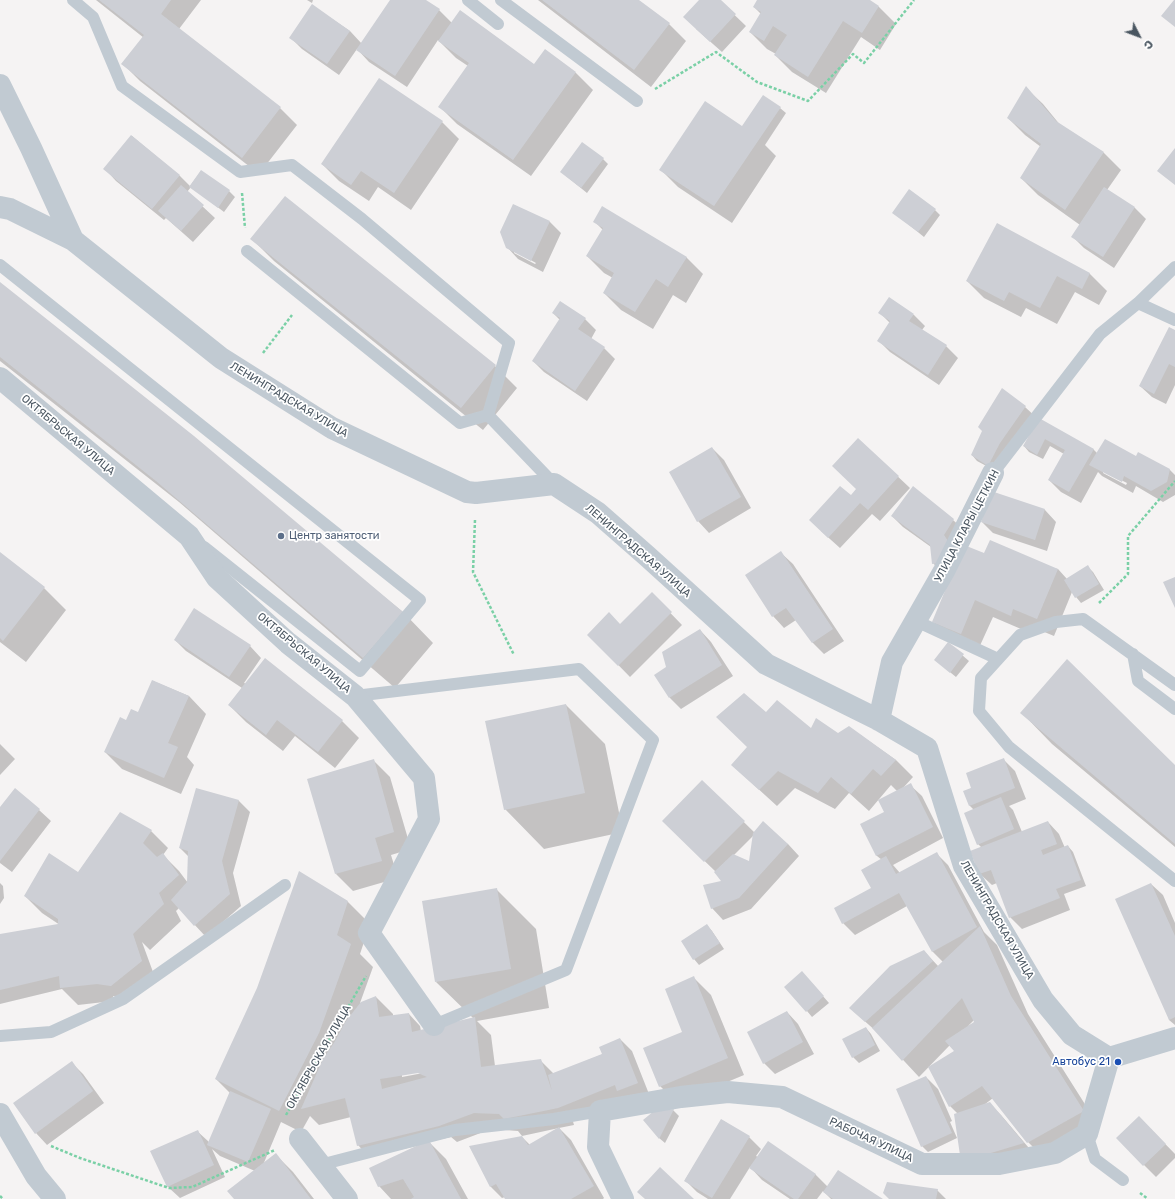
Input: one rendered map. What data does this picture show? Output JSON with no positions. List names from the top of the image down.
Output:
{
  "streets": {
    "street": [
      "ЛЕНИНГРАДСКАЯ УЛИЦА",
      "ОКТЯБРЬСКАЯ УЛИЦА",
      "УЛИЦА КЛАРЫ ЦЕТКИН",
      "РАБОЧАЯ УЛИЦА"
    ]
  },
  "crossings": [
    ["ЛЕНИНГРАДСКАЯ УЛИЦА", "УЛИЦА КЛАРЫ ЦЕТКИН"]
  ],
  "places": ["Центр занятости", "Автобус 21"],
  "north": "bottom right"
}
